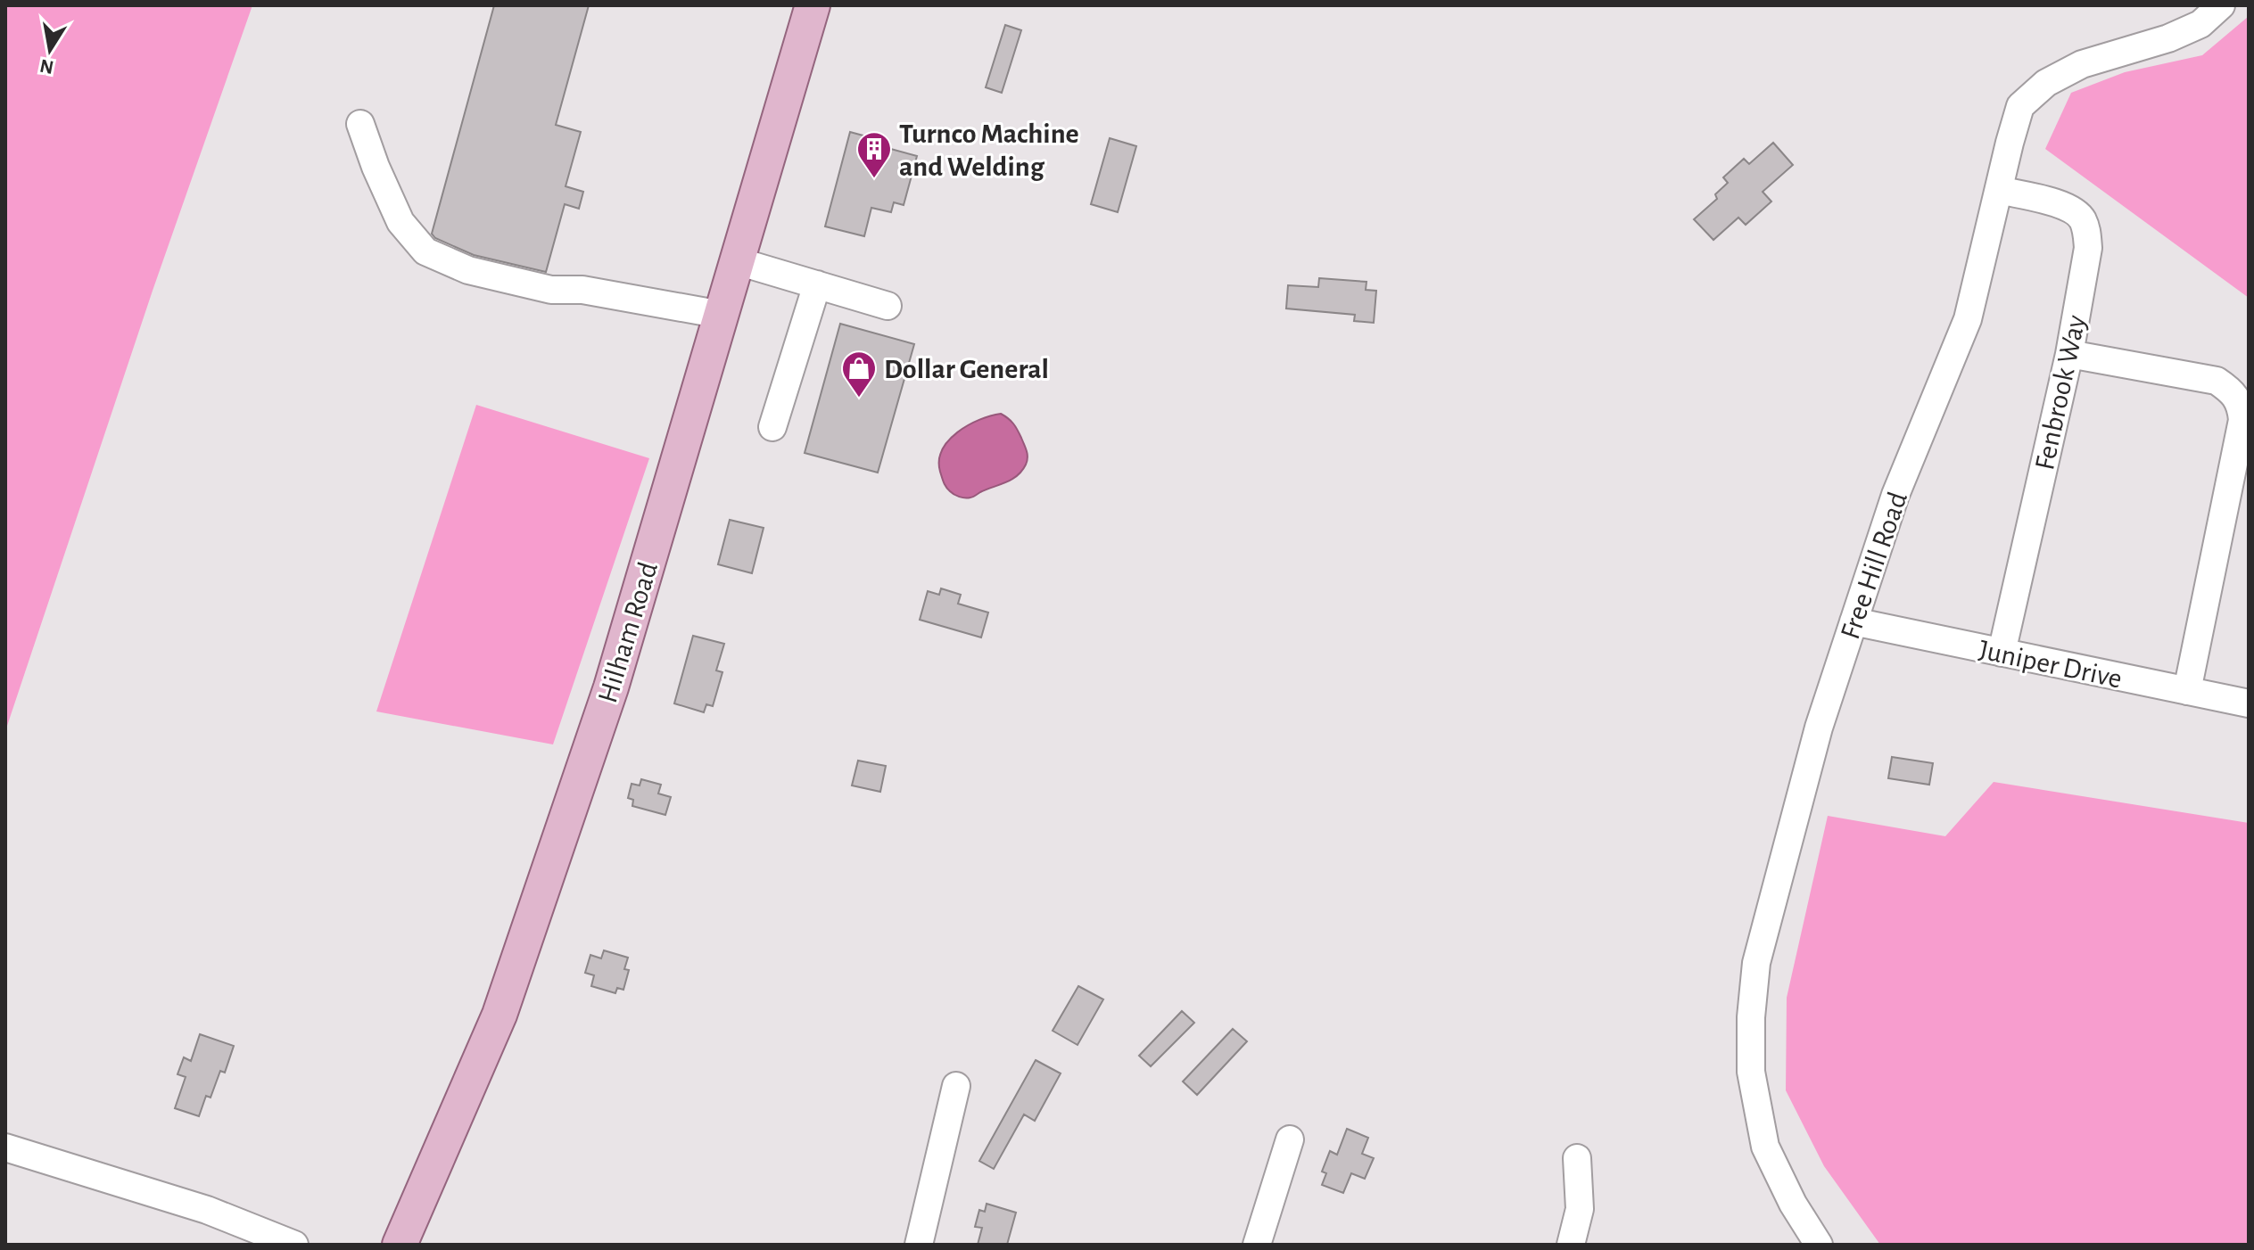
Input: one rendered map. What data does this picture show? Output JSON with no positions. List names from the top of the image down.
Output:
{
  "streets": {
    "main road": ["Hilham Road"],
    "street": ["Fenbrook Way", "Free Hill Road", "Juniper Drive"]
  },
  "crossings": [
    ["Fenbrook Way", "Free Hill Road"],
    ["Fenbrook Way", "Juniper Drive"],
    ["Free Hill Road", "Juniper Drive"]
  ],
  "places": {
    "building": ["Turnco Machine and Welding"],
    "shop": ["Dollar General"]
  },
  "north": "bottom"
}
